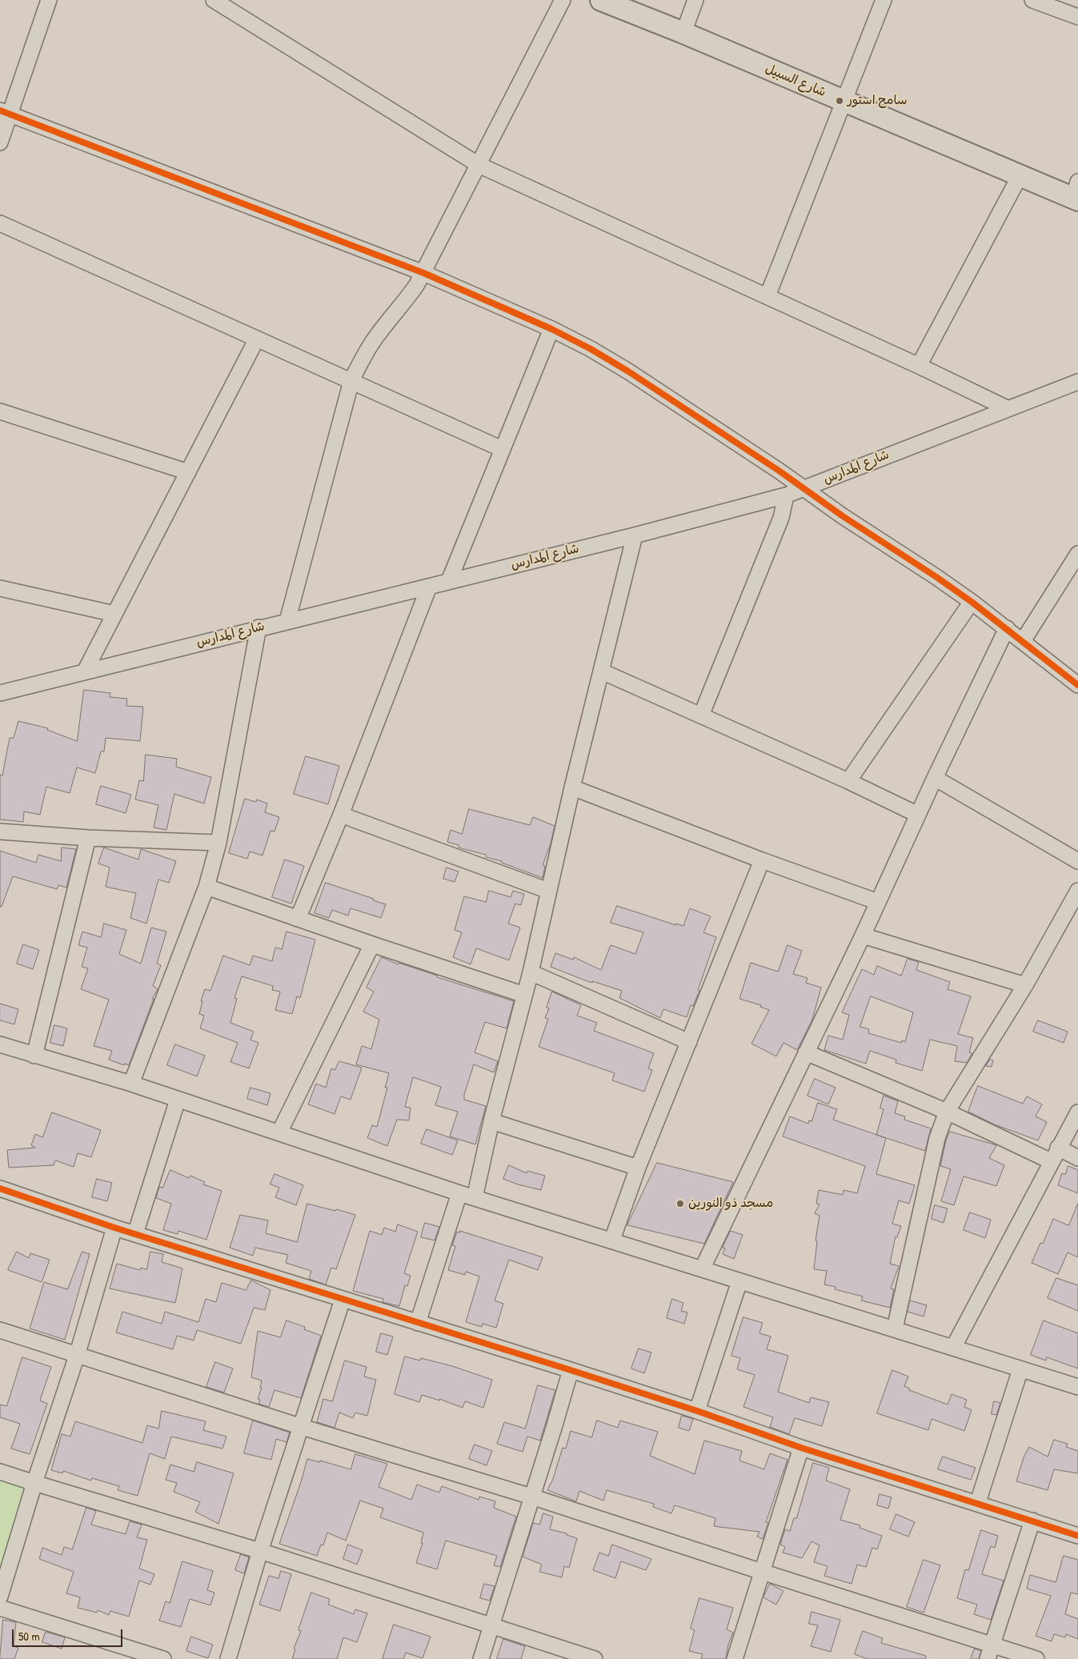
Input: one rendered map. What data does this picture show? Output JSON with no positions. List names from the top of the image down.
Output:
{
  "streets": {
    "street": ["شارع السبيل", "شارع المدارس"]
  },
  "places": ["سامح استور", "مسجد ذو النورين"],
  "scale_bar": "50 m"
}
